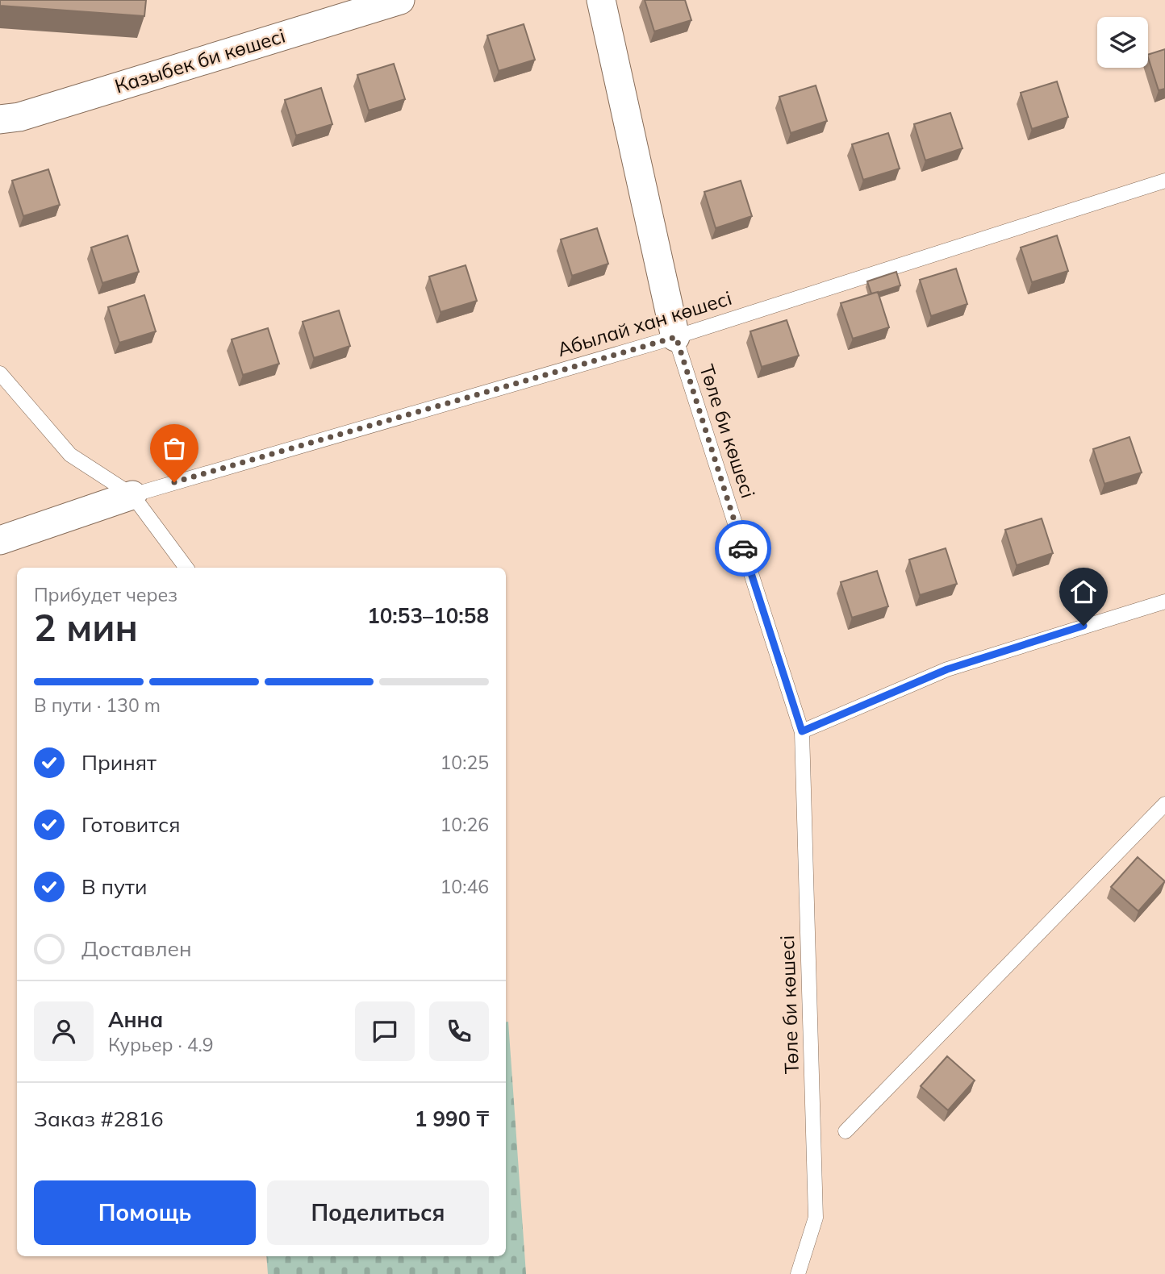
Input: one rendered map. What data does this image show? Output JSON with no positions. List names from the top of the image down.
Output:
{
  "streets": {
    "street": ["Казыбек би көшесі"],
    "lane": ["Абылай хан көшесі", "Төле би көшесі"]
  },
  "crossings": [
    ["Абылай хан көшесі", "Төле би көшесі"]
  ],
  "page": {
    "heading": ["2 мин", "Прибудет через", "10:53–10:58"],
    "panel": [
      "Анна",
      "Курьер · 4.9",
      "Заказ #2816",
      "1 990 ₸"
    ],
    "bar": "В пути · 130 m",
    "list": [
      ["Принят", "10:25"],
      ["Готовится", "10:26"],
      ["В пути", "10:46"],
      "Доставлен"
    ],
    "buttons": ["Помощь", "Поделиться"]
  }
}
